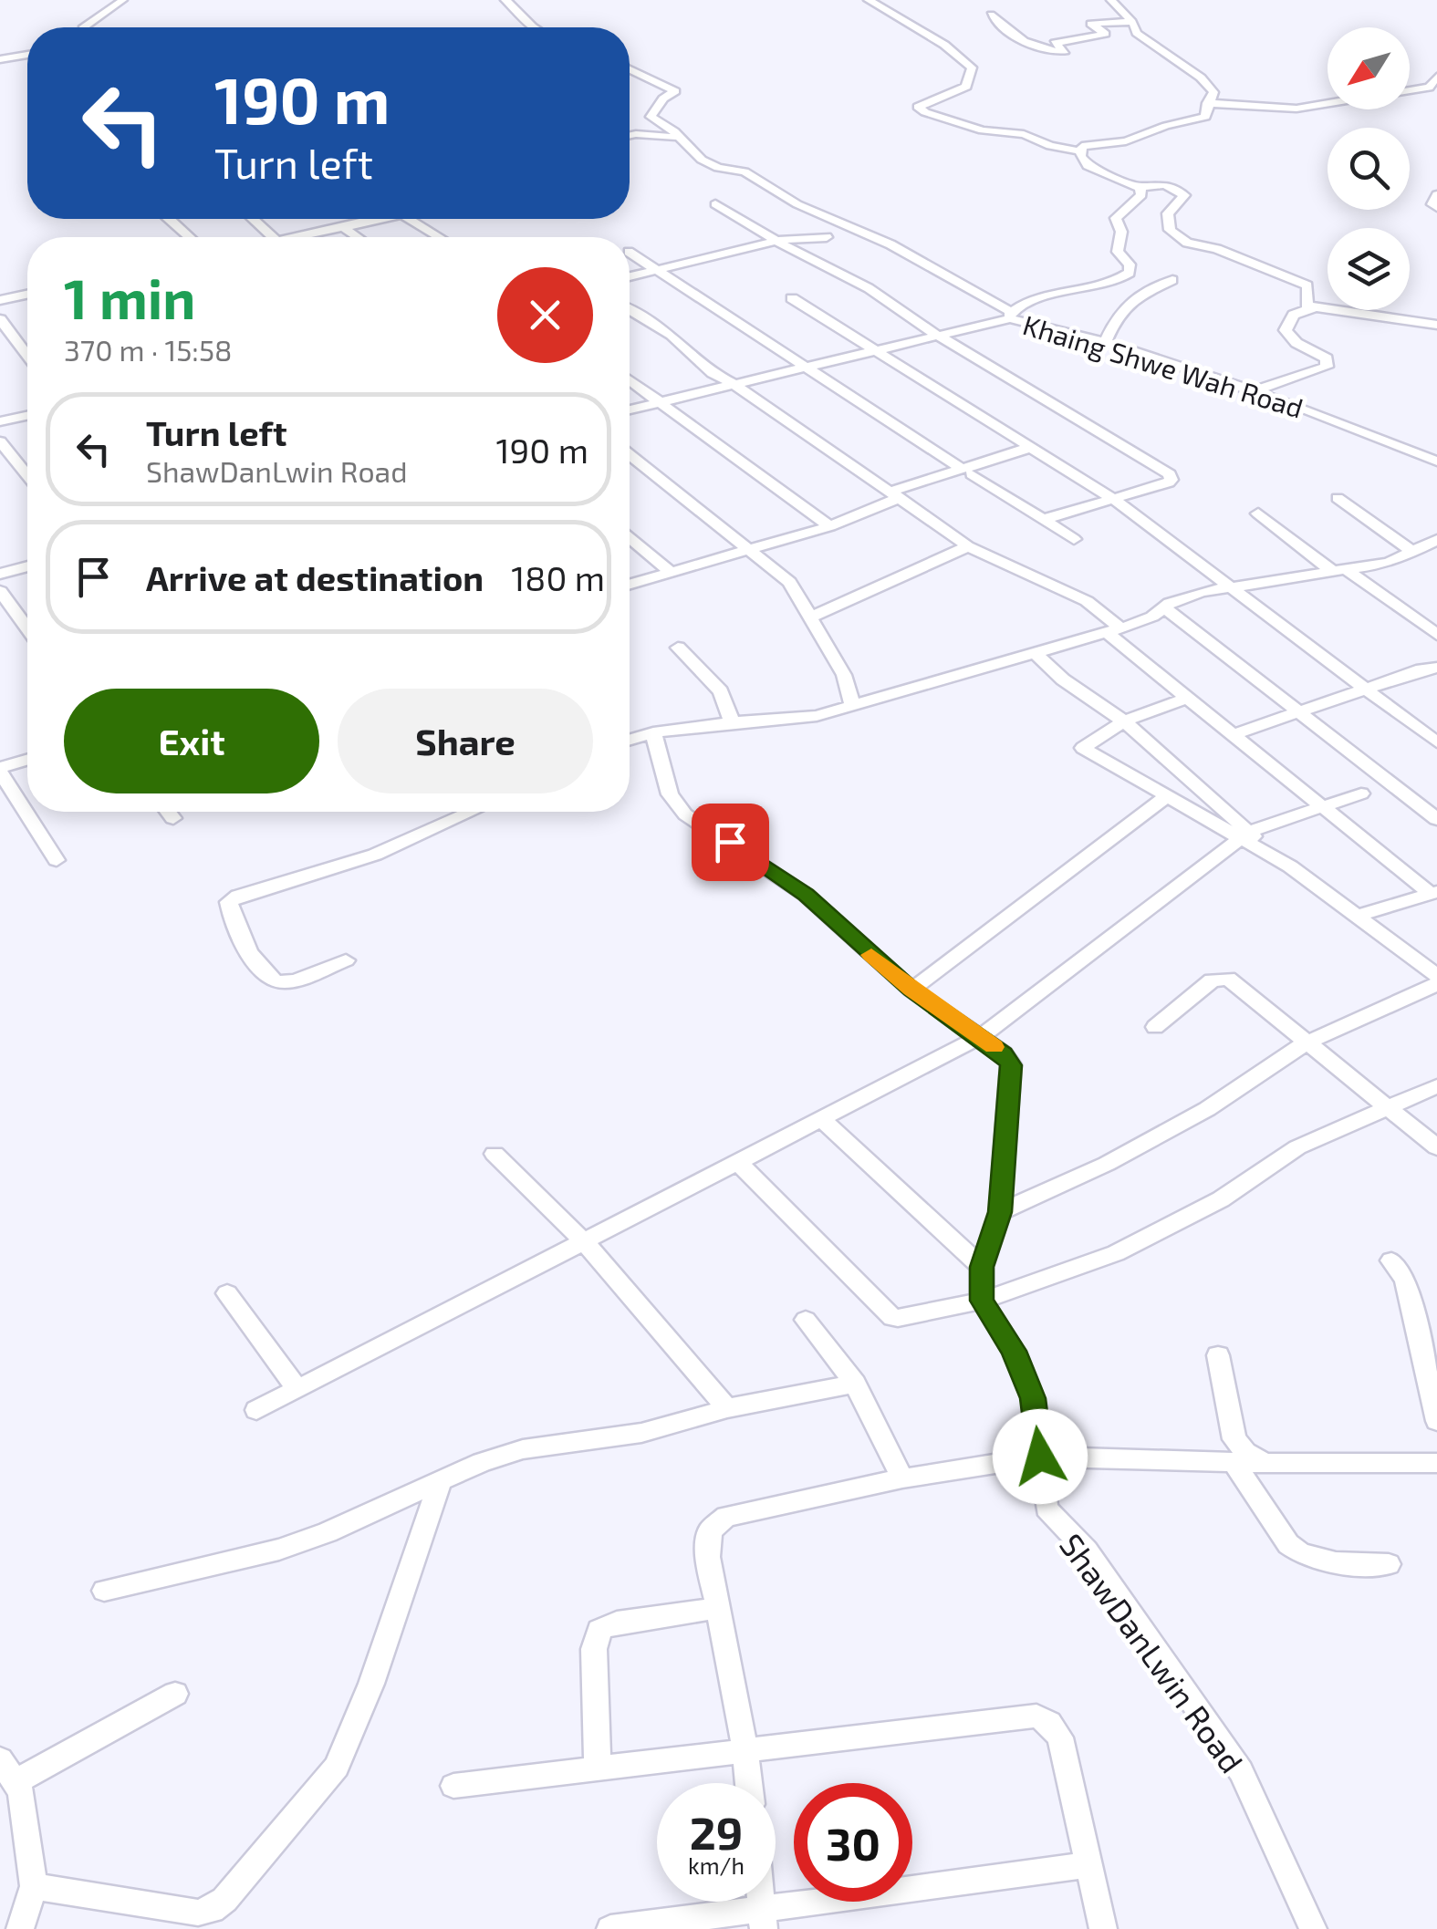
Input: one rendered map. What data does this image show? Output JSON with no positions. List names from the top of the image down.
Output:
{
  "streets": {
    "street": ["Khaing Shwe Wah Road", "ShawDanLwin Road"]
  },
  "north": "bottom left",
  "page": {
    "turn": ["190 m", "Turn left"],
    "heading": ["1 min", "370 m · 15:58"],
    "list": [
      {
        "name": "Turn left",
        "note": "ShawDanLwin Road",
        "value": "190 m"
      },
      {
        "name": "Arrive at destination",
        "value": "180 m"
      }
    ],
    "buttons": ["Exit", "Share"],
    "speed": "29 km/h",
    "limit": "30"
  }
}
